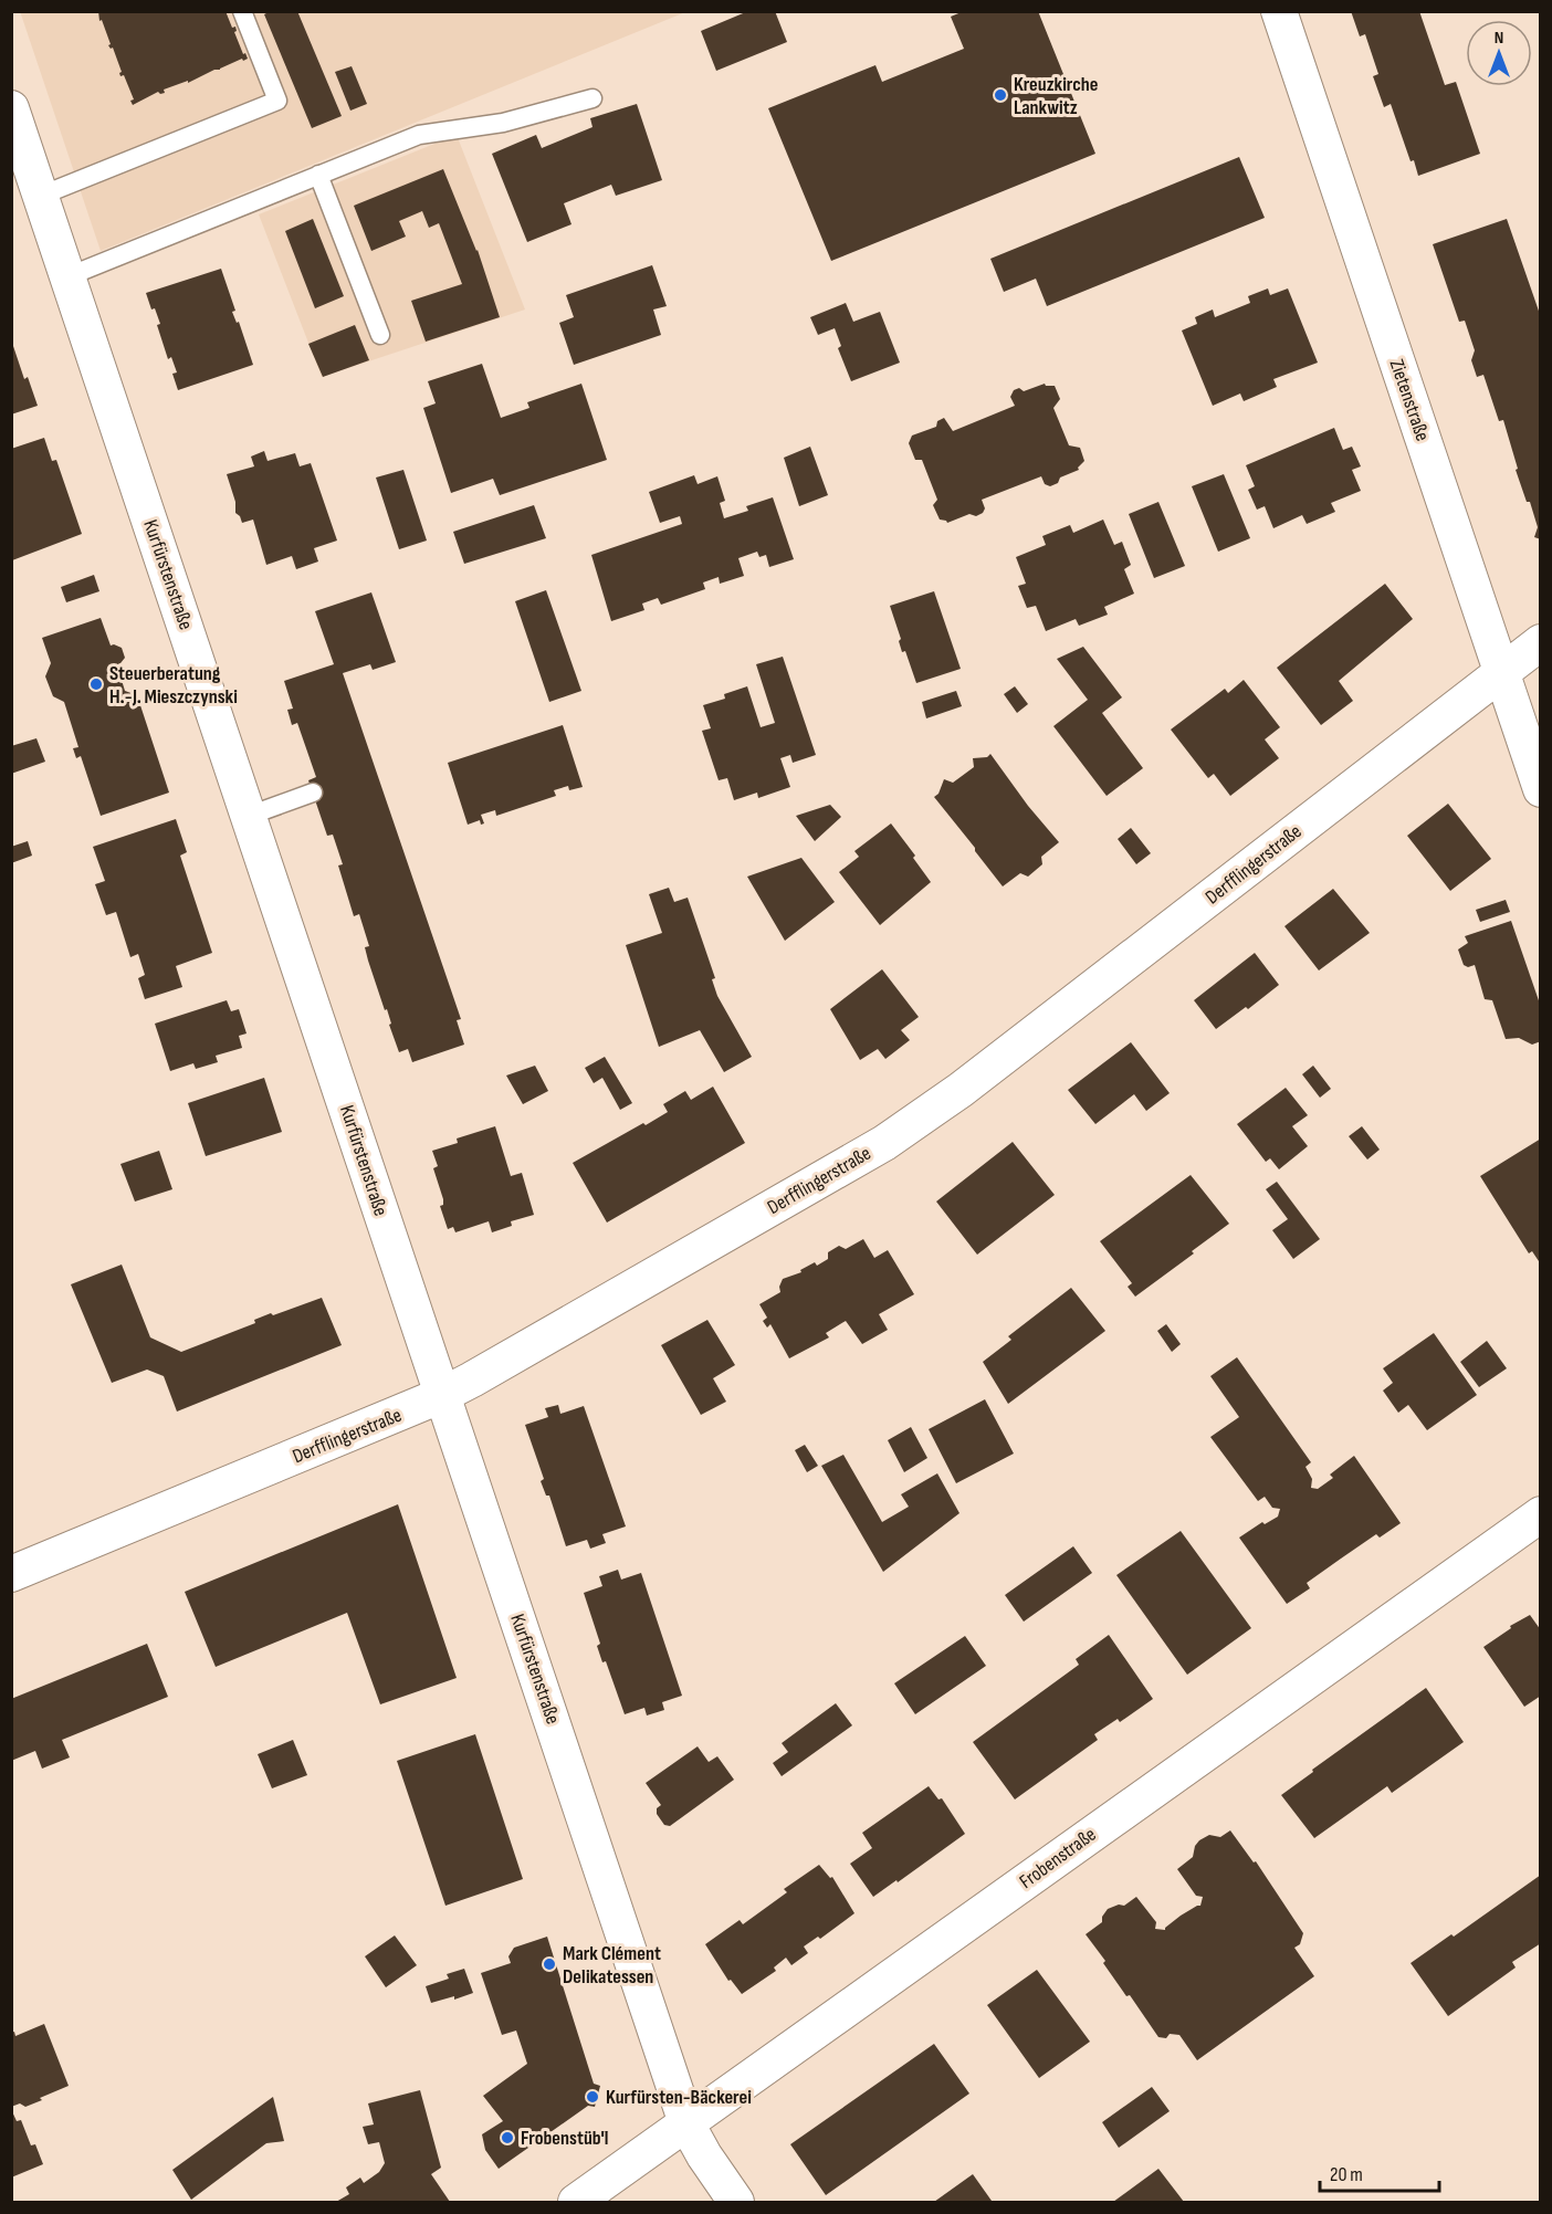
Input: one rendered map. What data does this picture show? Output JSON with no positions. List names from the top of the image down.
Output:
{
  "streets": {
    "street": [
      "Zietenstraße",
      "Kurfürstenstraße",
      "Derfflingerstraße",
      "Frobenstraße"
    ]
  },
  "crossings": [
    ["Zietenstraße", "Derfflingerstraße"],
    ["Kurfürstenstraße", "Derfflingerstraße"],
    ["Kurfürstenstraße", "Frobenstraße"]
  ],
  "places": [
    "Kreuzkirche Lankwitz",
    "Steuerberatung H.-J. Mieszczynski",
    "Mark Clément Delikatessen",
    "Kurfürsten-Bäckerei",
    "Frobenstüb'l"
  ],
  "scale_bar": "20 m",
  "north": "top"
}
